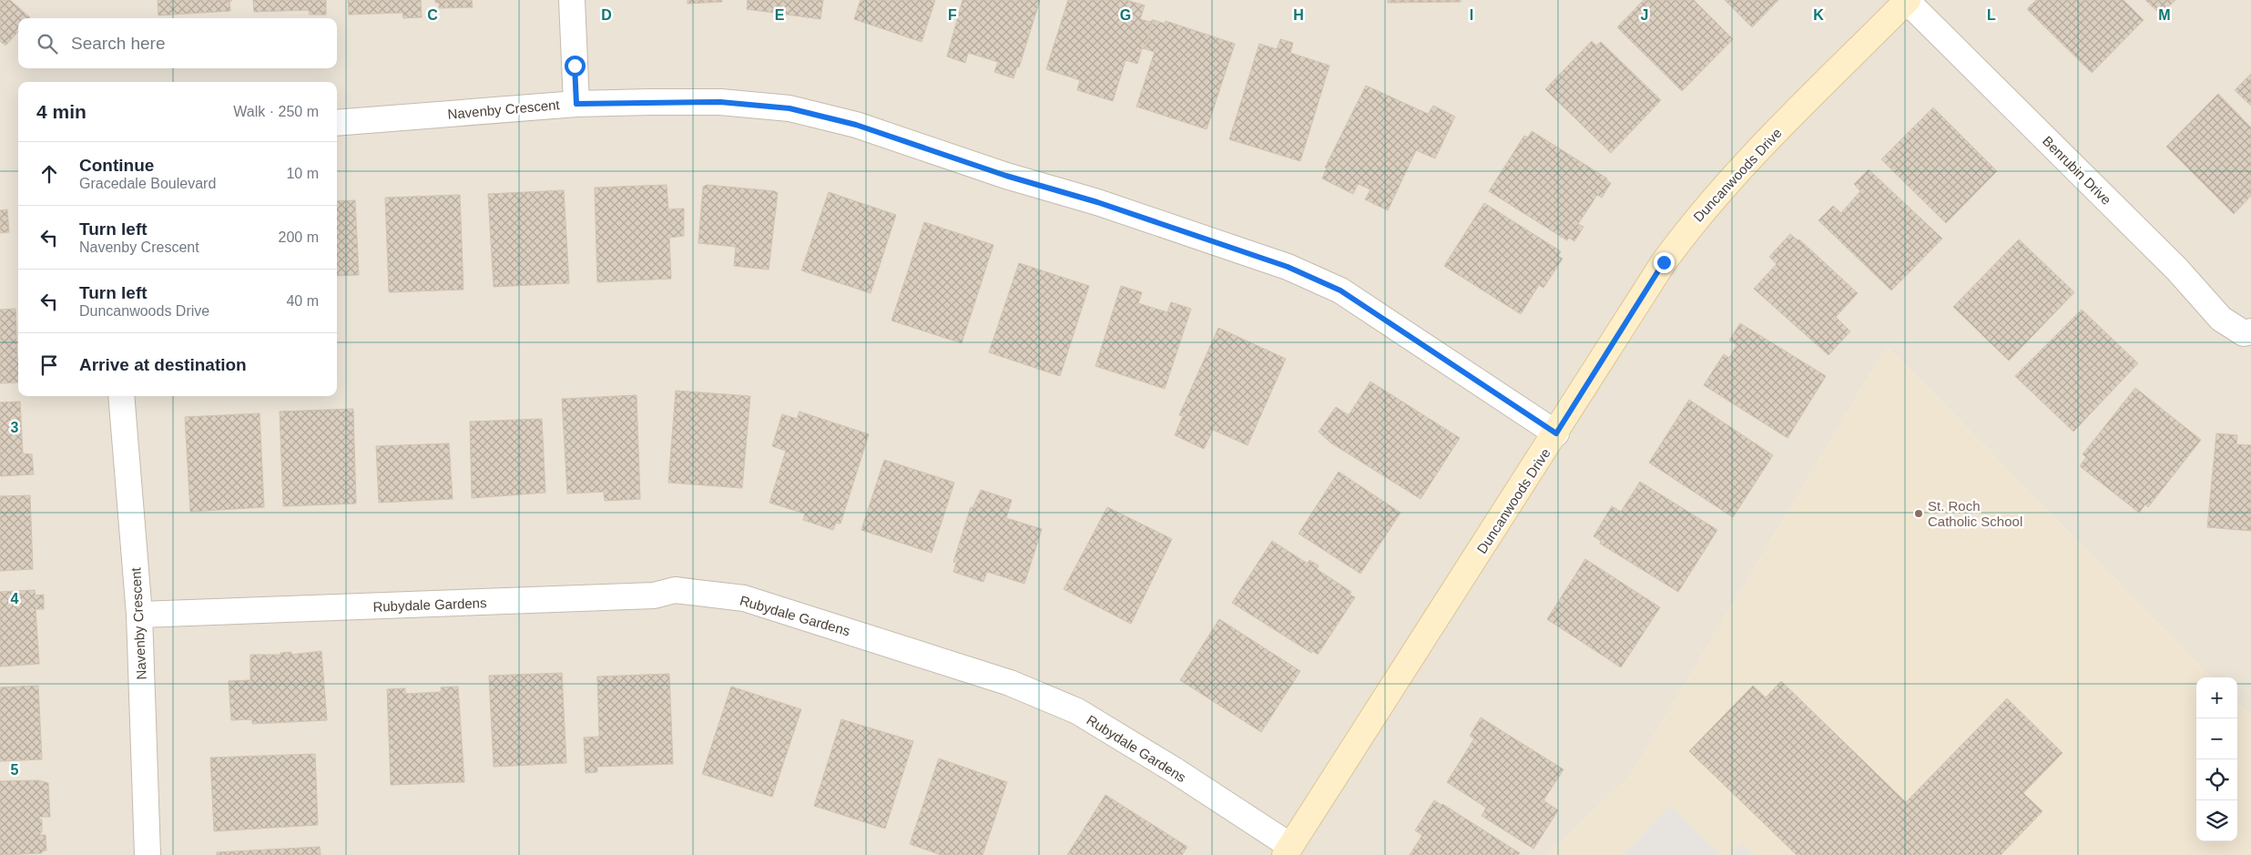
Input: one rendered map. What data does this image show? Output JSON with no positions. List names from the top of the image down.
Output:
{
  "streets": {
    "street": [
      "Navenby Crescent",
      "Benrubin Drive",
      "Duncanwoods Drive",
      "Rubydale Gardens"
    ]
  },
  "crossings": [
    ["Navenby Crescent", "Duncanwoods Drive"],
    ["Navenby Crescent", "Rubydale Gardens"],
    ["Benrubin Drive", "Duncanwoods Drive"],
    ["Duncanwoods Drive", "Rubydale Gardens"]
  ],
  "places": ["St. Roch Catholic School"],
  "page": {
    "search": "Search here",
    "heading": ["4 min", "Walk · 250 m"],
    "list": [
      ["Continue", "Gracedale Boulevard", "10 m"],
      ["Turn left", "Navenby Crescent", "200 m"],
      ["Turn left", "Duncanwoods Drive", "40 m"],
      "Arrive at destination"
    ],
    "map_buttons": ["+", "−"]
  },
  "grid": {
    "columns": [
      "C",
      "D",
      "E",
      "F",
      "G",
      "H",
      "I",
      "J",
      "K",
      "L",
      "M"
    ],
    "rows": ["3", "4", "5"]
  }
}
